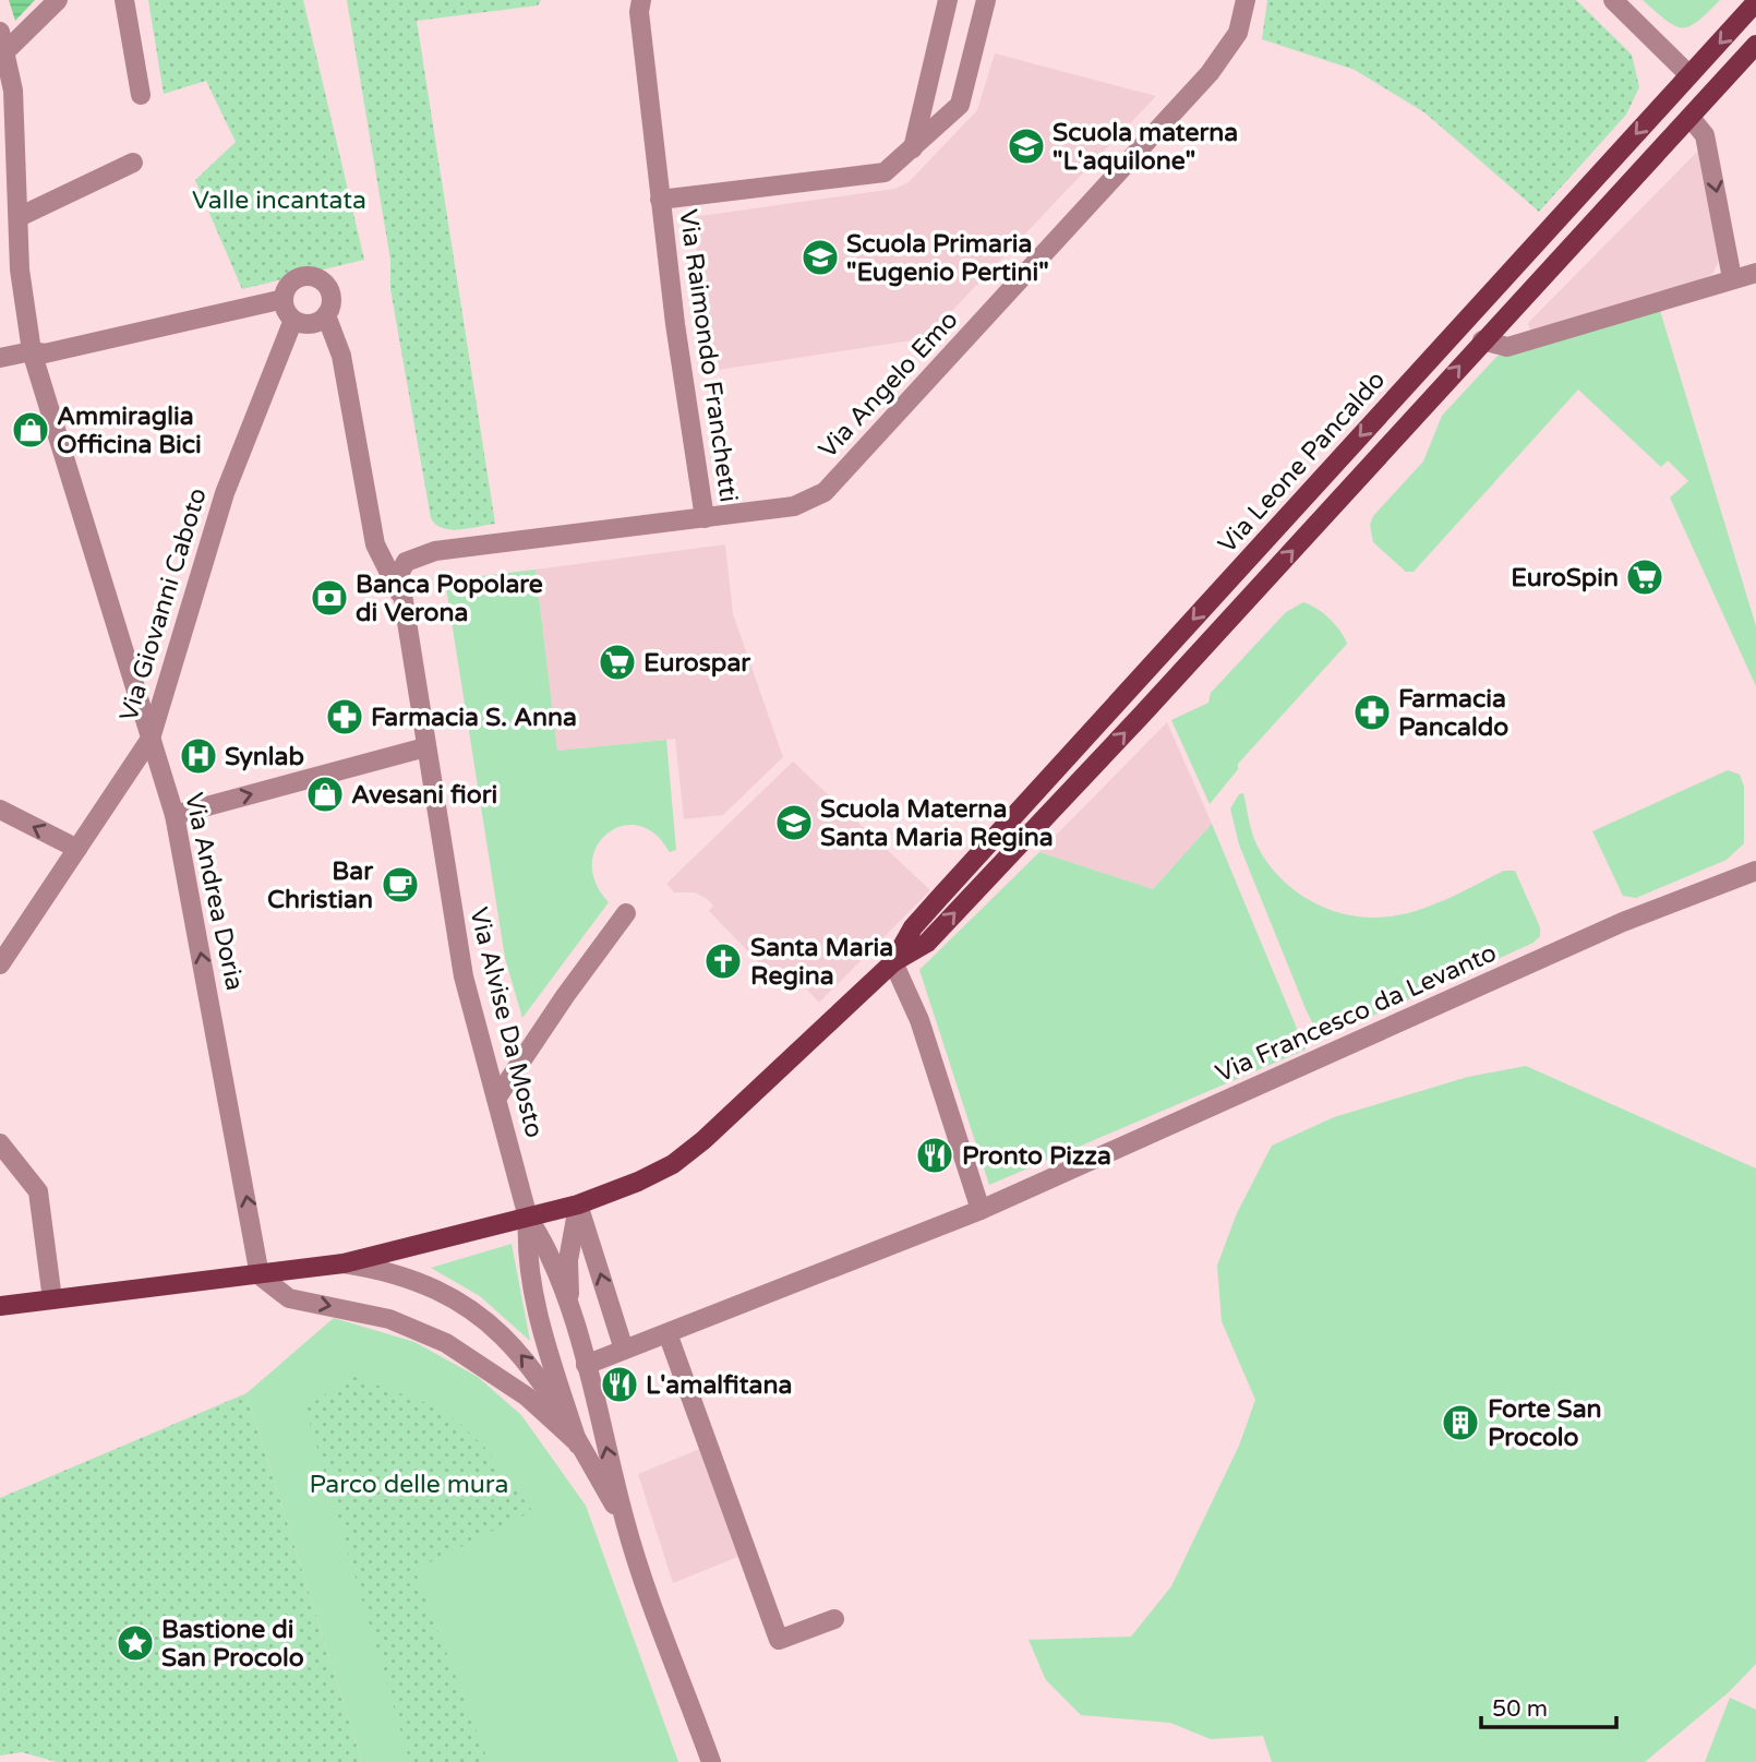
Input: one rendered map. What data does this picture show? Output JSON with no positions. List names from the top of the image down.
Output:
{
  "streets": {
    "main road": ["Via Leone Pancaldo"],
    "street": [
      "Via Raimondo Franchetti",
      "Via Angelo Emo",
      "Via Giovanni Caboto",
      "Via Andrea Doria",
      "Via Francesco da Levanto",
      "Via Alvise Da Mosto"
    ]
  },
  "crossings": [
    ["Via Raimondo Franchetti", "Via Angelo Emo"],
    ["Via Angelo Emo", "Via Alvise Da Mosto"],
    ["Via Leone Pancaldo", "Via Andrea Doria"],
    ["Via Leone Pancaldo", "Via Alvise Da Mosto"],
    ["Via Giovanni Caboto", "Via Andrea Doria"],
    ["Via Giovanni Caboto", "Via Alvise Da Mosto"]
  ],
  "one_way": ["Via Andrea Doria"],
  "parks": ["Valle incantata", "Parco delle mura"],
  "places": {
    "school or university": ["Scuola materna \"L'aquilone\"", "Scuola Primaria \"Eugenio Pertini\"", "Scuola Materna Santa Maria Regina"],
    "shop": ["Ammiraglia Officina Bici", "Avesani fiori"],
    "supermarket": ["EuroSpin", "Eurospar"],
    "bank": ["Banca Popolare di Verona"],
    "pharmacy": ["Farmacia Pancaldo", "Farmacia S. Anna"],
    "hospital": ["Synlab"],
    "cafe": ["Bar Christian"],
    "church": ["Santa Maria Regina"],
    "restaurant": ["Pronto Pizza", "L'amalfitana"],
    "building": ["Forte San Procolo"],
    "place": ["Bastione di San Procolo"]
  },
  "scale_bar": "50 m"
}
